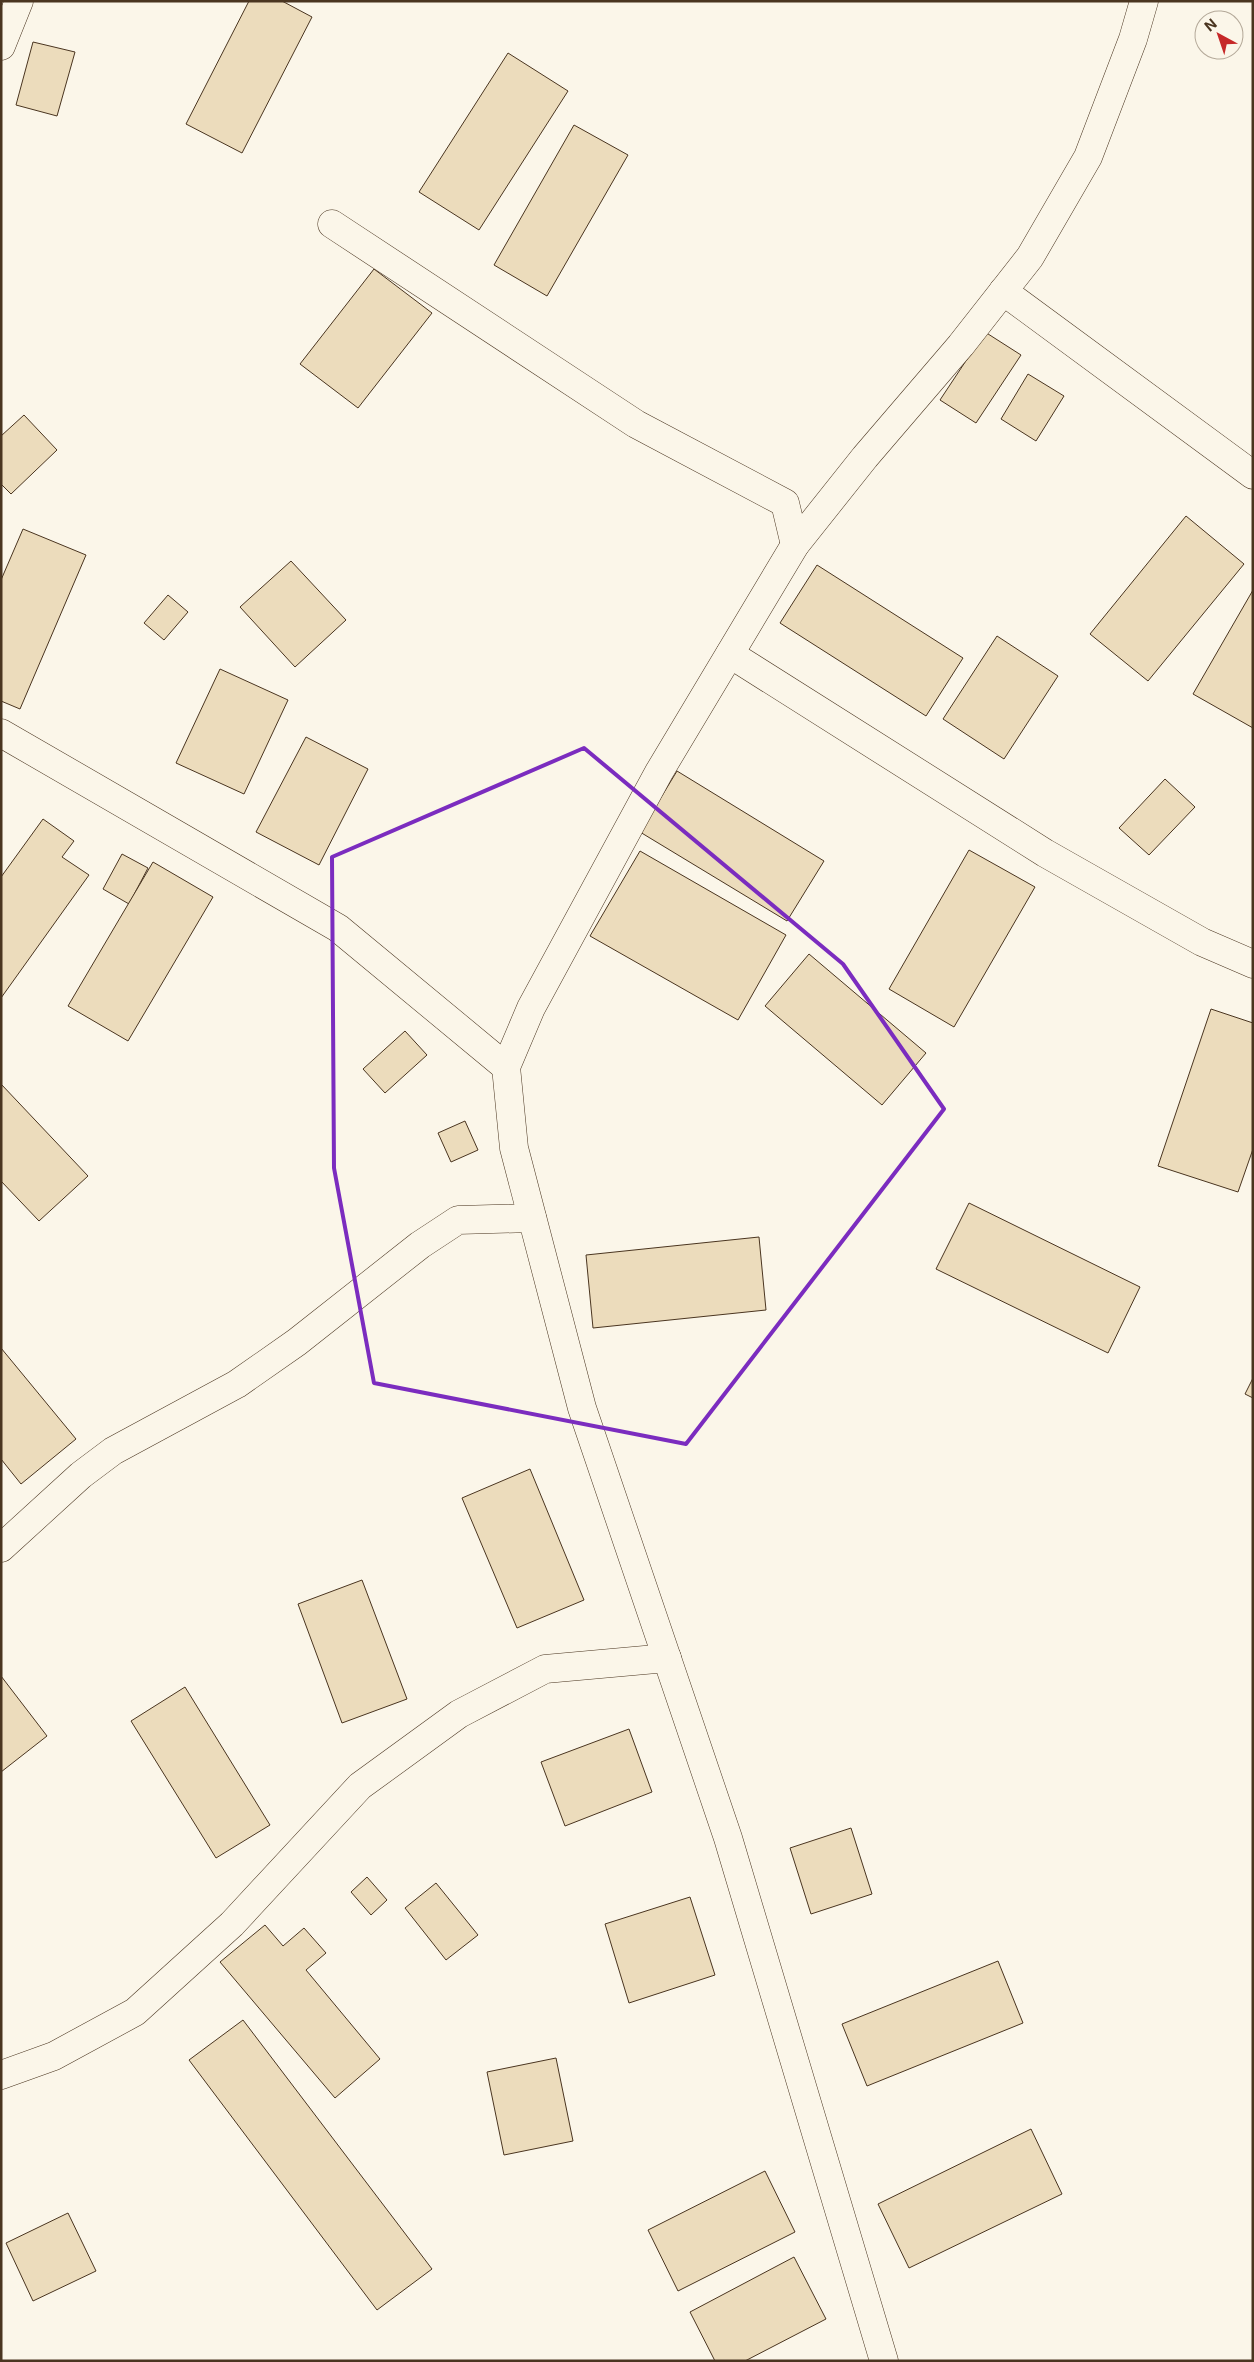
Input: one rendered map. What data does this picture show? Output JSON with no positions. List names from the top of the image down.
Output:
{
  "north": "top left"
}
